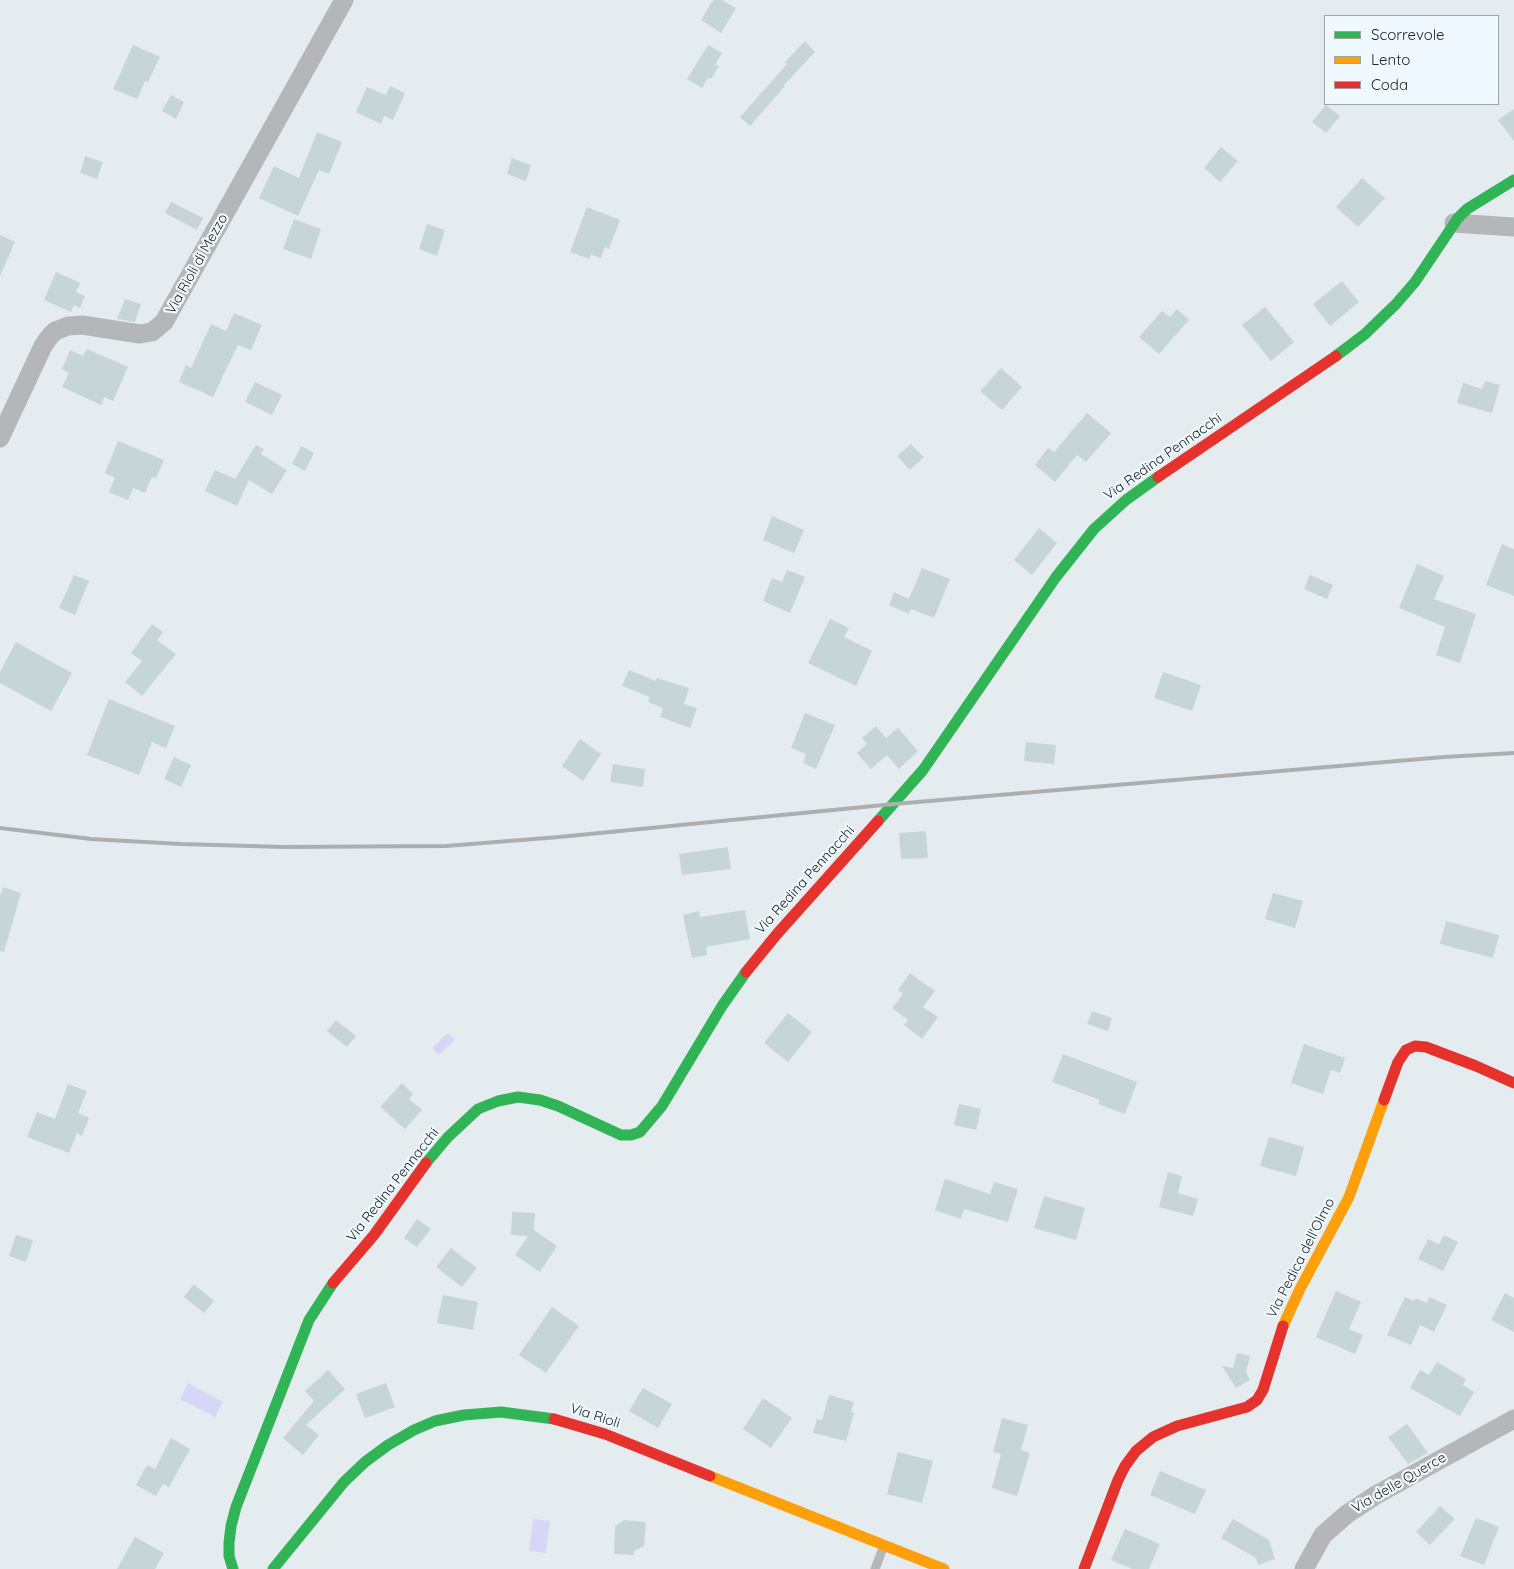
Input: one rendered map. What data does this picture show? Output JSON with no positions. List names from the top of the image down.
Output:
{
  "streets": {
    "street": [
      "Via Rioli di Mezzo",
      "Via Redina Pennacchi",
      "Via Pedica dell'Olmo",
      "Via Rioli",
      "Via delle Querce"
    ]
  },
  "legend": ["Scorrevole", "Lento", "Coda"]
}
